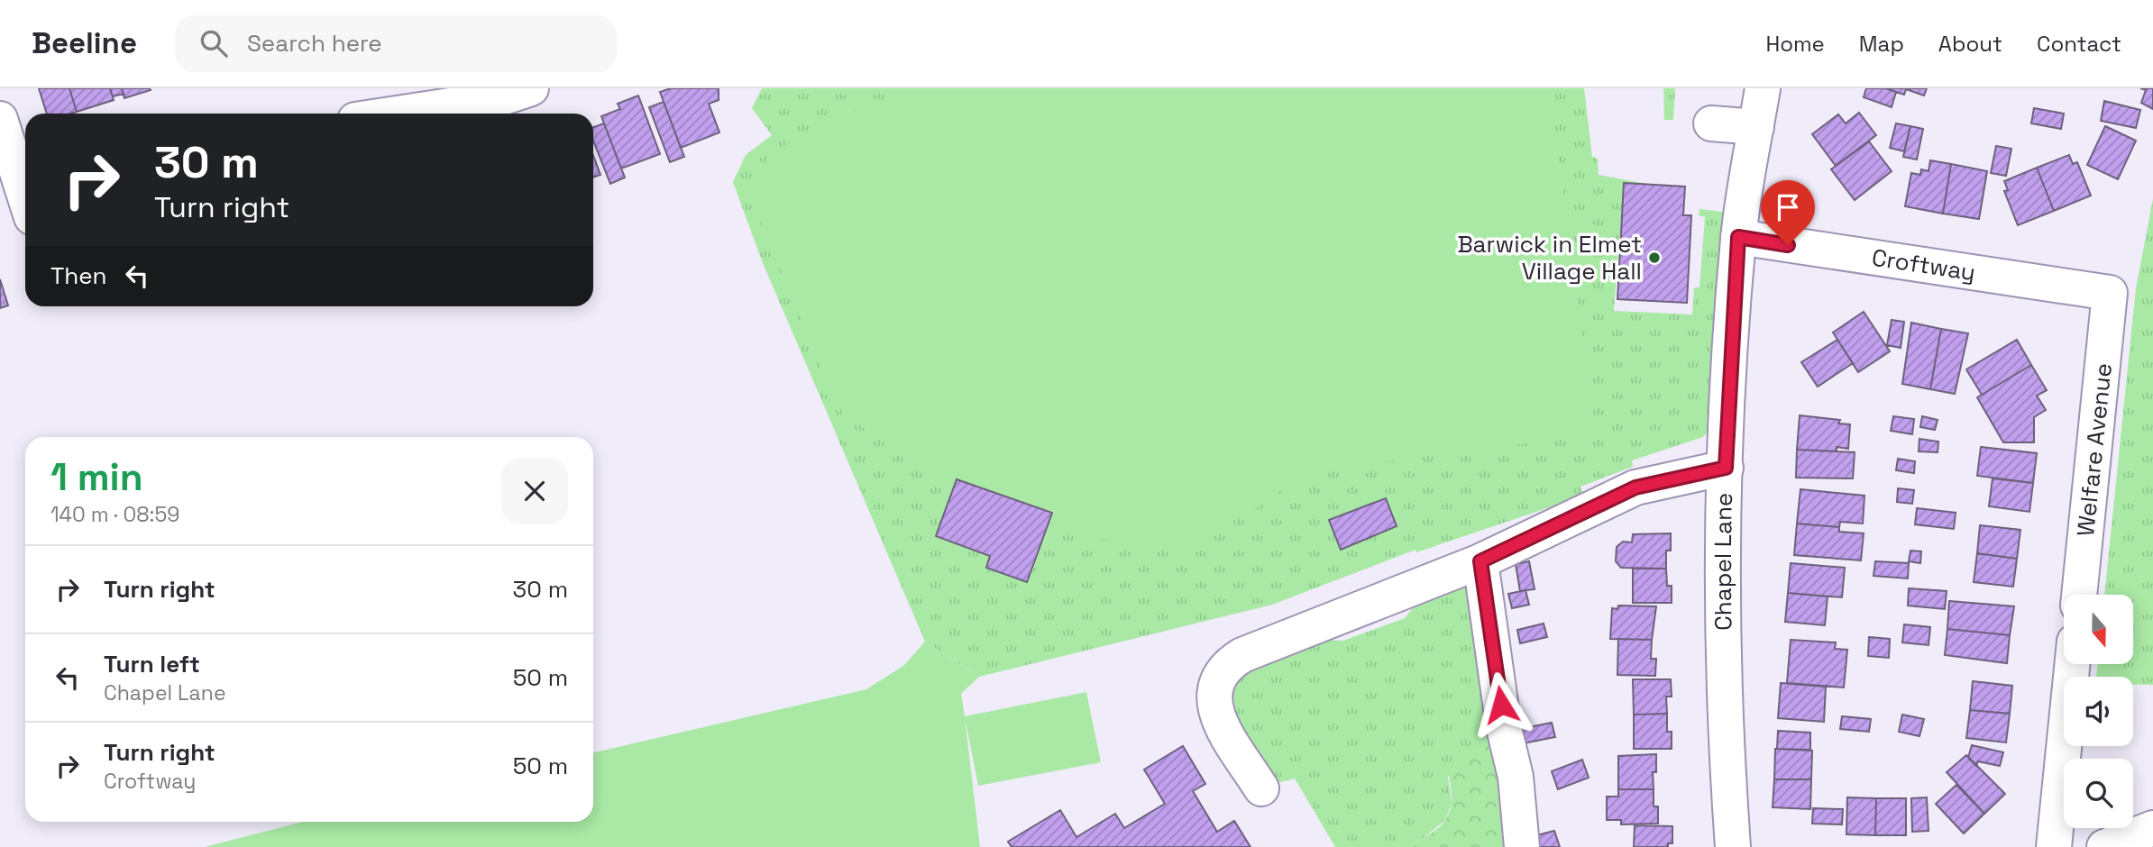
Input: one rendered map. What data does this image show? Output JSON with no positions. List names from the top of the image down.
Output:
{
  "streets": {
    "street": ["Croftway", "Welfare Avenue", "Chapel Lane"]
  },
  "crossings": [
    ["Croftway", "Welfare Avenue"],
    ["Croftway", "Chapel Lane"]
  ],
  "places": ["Barwick in Elmet Village Hall"],
  "north": "bottom",
  "page": {
    "header": "Beeline",
    "search": "Search here",
    "nav": [
      "Home",
      "Map",
      "About",
      "Contact"
    ],
    "turn": ["30 m", "Turn right"],
    "then": "Then",
    "heading": ["1 min", "140 m · 08:59"],
    "list": [
      {
        "name": "Turn right",
        "value": "30 m"
      },
      {
        "name": "Turn left",
        "note": "Chapel Lane",
        "value": "50 m"
      },
      {
        "name": "Turn right",
        "note": "Croftway",
        "value": "50 m"
      }
    ]
  }
}
